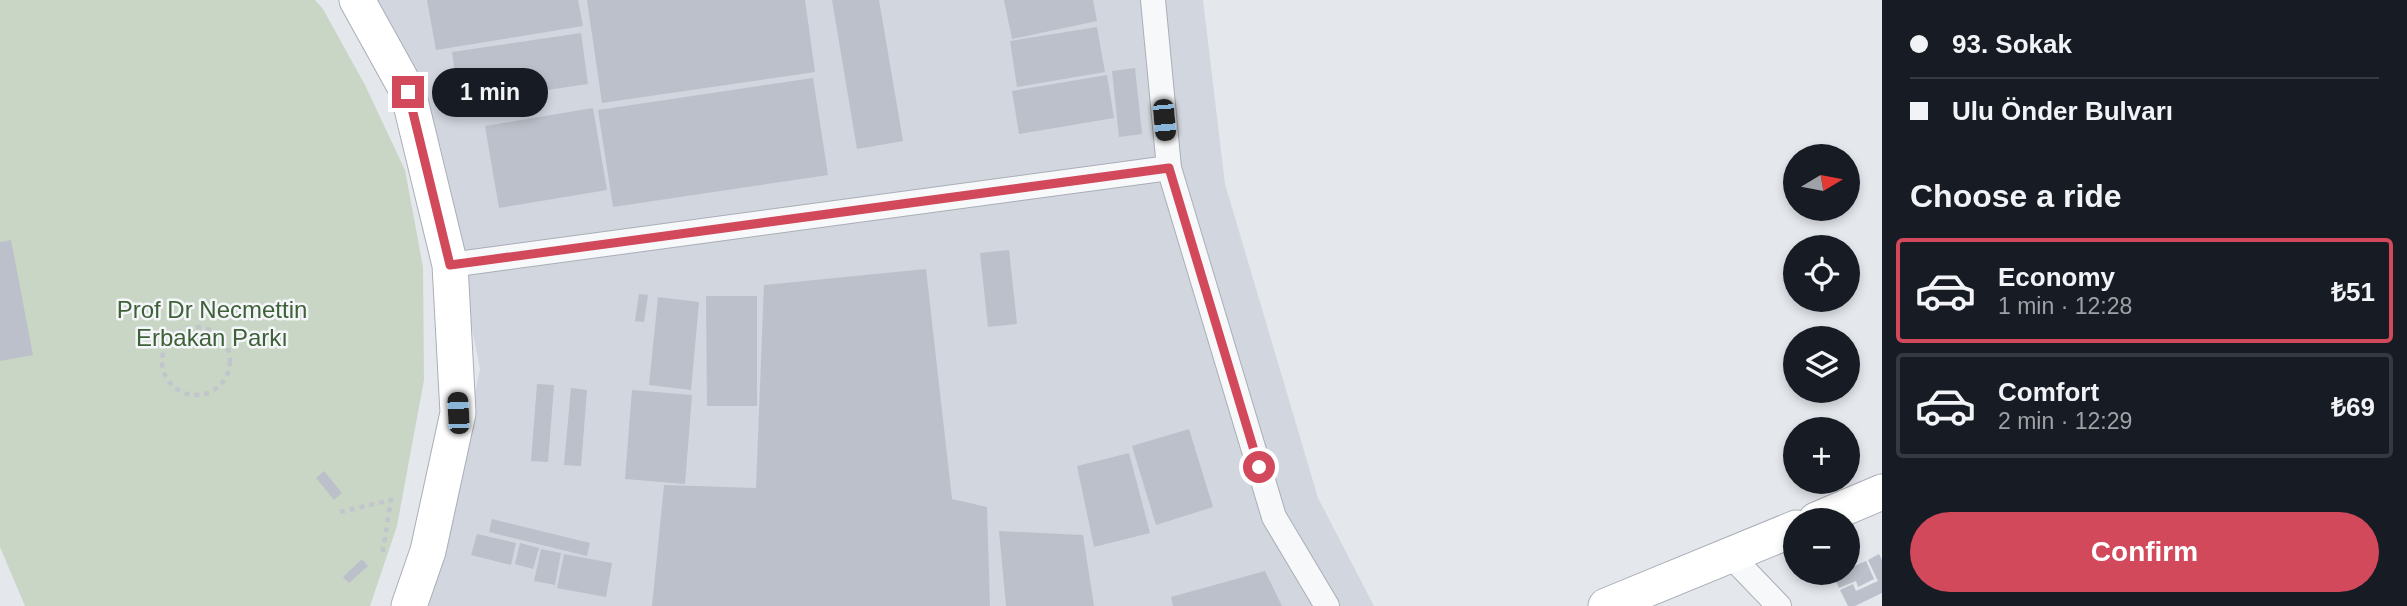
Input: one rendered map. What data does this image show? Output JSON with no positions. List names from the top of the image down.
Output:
{
  "parks": ["Prof Dr Necmettin Erbakan Parkı"],
  "north": "right",
  "page": {
    "banner": ["93. Sokak", "Ulu Önder Bulvarı"],
    "bubble": "1 min",
    "map_buttons": ["+", "−"],
    "heading": "Choose a ride",
    "list": [
      {
        "name": "Economy",
        "note": "1 min · 12:28",
        "value": "₺51"
      },
      {
        "name": "Comfort",
        "note": "2 min · 12:29",
        "value": "₺69"
      }
    ],
    "buttons": "Confirm"
  }
}
